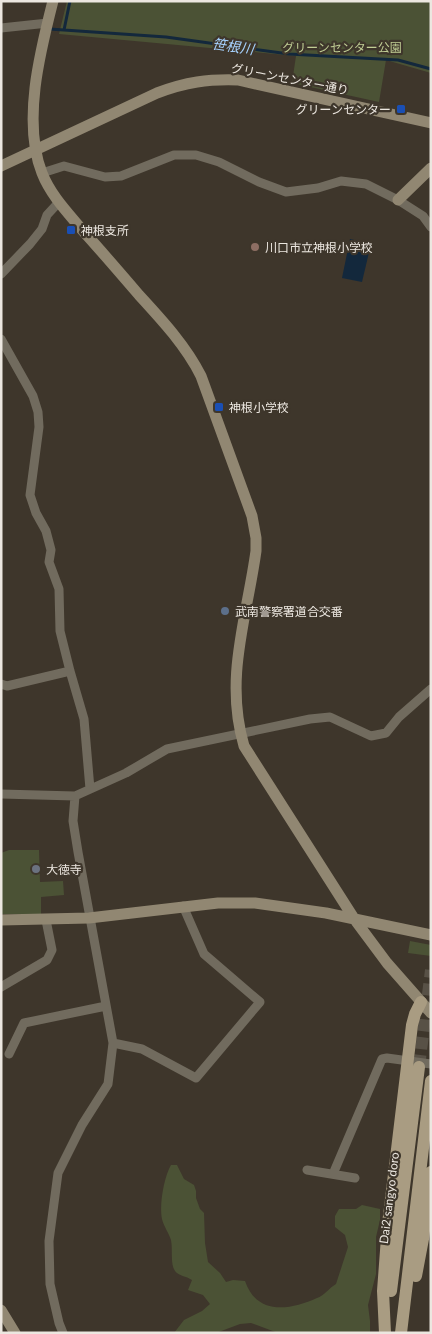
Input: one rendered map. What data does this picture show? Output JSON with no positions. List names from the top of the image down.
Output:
{
  "streets": {
    "main road": ["Dai2 sangyo doro"],
    "street": ["グリーンセンター通り"]
  },
  "water": ["笹根川"],
  "parks": ["グリーンセンター公園"],
  "places": {
    "transit": ["グリーンセンター", "神根支所", "神根小学校"],
    "other": ["川口市立神根小学校", "武南警察署道合交番", "大徳寺"]
  }
}
